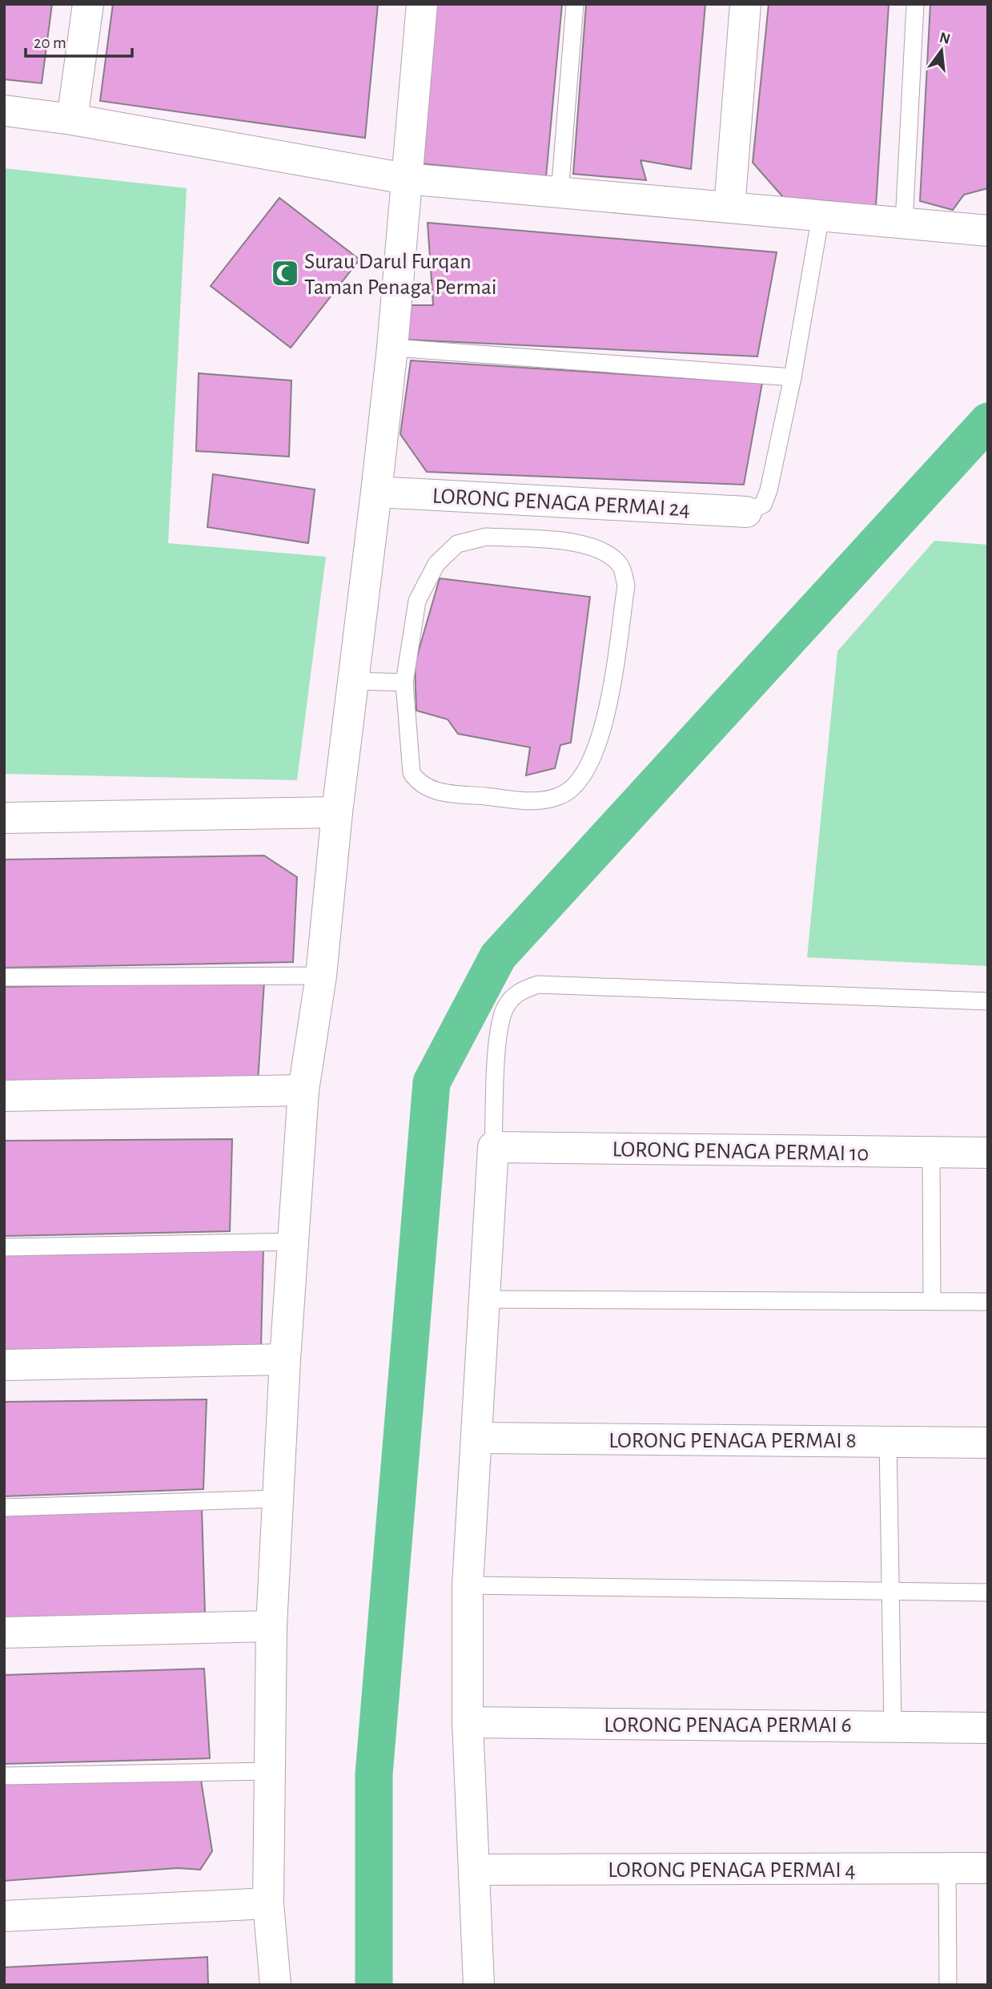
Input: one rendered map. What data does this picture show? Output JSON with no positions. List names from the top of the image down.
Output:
{
  "streets": {
    "street": [
      "LORONG PENAGA PERMAI 24",
      "LORONG PENAGA PERMAI 10",
      "LORONG PENAGA PERMAI 8",
      "LORONG PENAGA PERMAI 6",
      "LORONG PENAGA PERMAI 4"
    ]
  },
  "places": {
    "mosque": ["Surau Darul Furqan Taman Penaga Permai"]
  },
  "scale_bar": "20 m",
  "north": "top"
}
